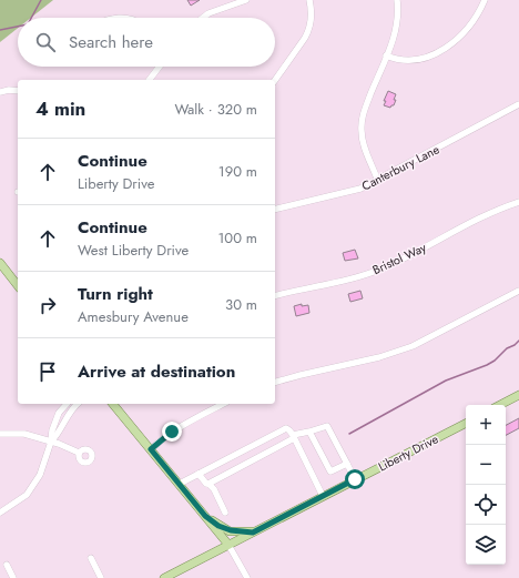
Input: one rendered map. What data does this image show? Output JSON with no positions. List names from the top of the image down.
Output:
{
  "streets": {
    "main road": ["Liberty Drive"],
    "street": ["Canterbury Lane", "Bristol Way"]
  },
  "page": {
    "search": "Search here",
    "heading": ["4 min", "Walk · 320 m"],
    "list": [
      ["Continue", "Liberty Drive", "190 m"],
      ["Continue", "West Liberty Drive", "100 m"],
      ["Turn right", "Amesbury Avenue", "30 m"],
      "Arrive at destination"
    ],
    "map_buttons": ["+", "−"]
  }
}
